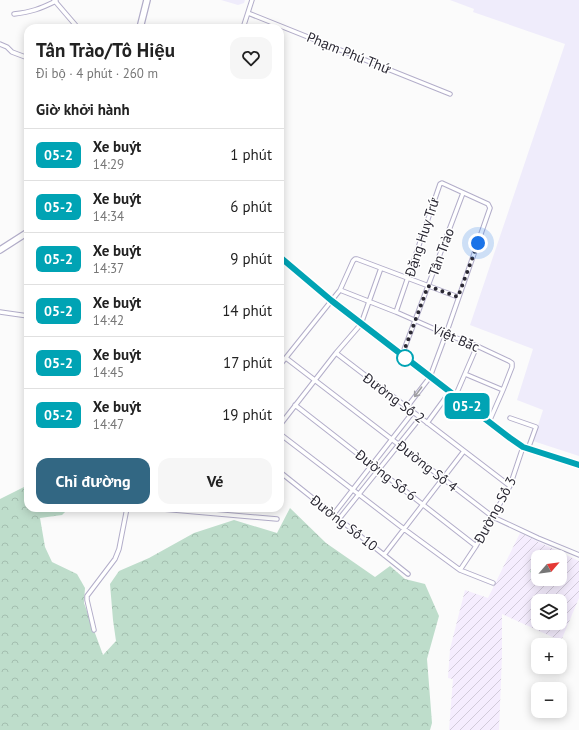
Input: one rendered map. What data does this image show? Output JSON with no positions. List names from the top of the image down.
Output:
{
  "streets": {
    "street": [
      "Phạm Phú Thứ",
      "Đặng Huy Trứ",
      "Tân Trào",
      "Việt Bắc",
      "Đường Số 2",
      "Đường Số 4",
      "Đường Số 6",
      "Đường Số 3",
      "Đường Số 10"
    ]
  },
  "crossings": [
    ["Đặng Huy Trứ", "Tân Trào"],
    ["Đặng Huy Trứ", "Việt Bắc"],
    ["Đặng Huy Trứ", "Đường Số 2"],
    ["Tân Trào", "Việt Bắc"],
    ["Đường Số 2", "Đường Số 3"],
    ["Đường Số 4", "Đường Số 3"],
    ["Đường Số 6", "Đường Số 3"]
  ],
  "lines": ["bus line 05-2"],
  "north": "top right",
  "page": {
    "on_map": "05-2",
    "heading": [
      ["Tân Trào/Tô Hiệu", "Đi bộ · 4 phút · 260 m"],
      "Giờ khởi hành"
    ],
    "list": [
      {
        "mark": "05-2",
        "name": "Xe buýt",
        "note": "14:29",
        "value": "1 phút"
      },
      {
        "mark": "05-2",
        "name": "Xe buýt",
        "note": "14:34",
        "value": "6 phút"
      },
      {
        "mark": "05-2",
        "name": "Xe buýt",
        "note": "14:37",
        "value": "9 phút"
      },
      {
        "mark": "05-2",
        "name": "Xe buýt",
        "note": "14:42",
        "value": "14 phút"
      },
      {
        "mark": "05-2",
        "name": "Xe buýt",
        "note": "14:45",
        "value": "17 phút"
      },
      {
        "mark": "05-2",
        "name": "Xe buýt",
        "note": "14:47",
        "value": "19 phút"
      }
    ],
    "buttons": ["Chỉ đường", "Vé"],
    "map_buttons": ["+", "−"]
  }
}
